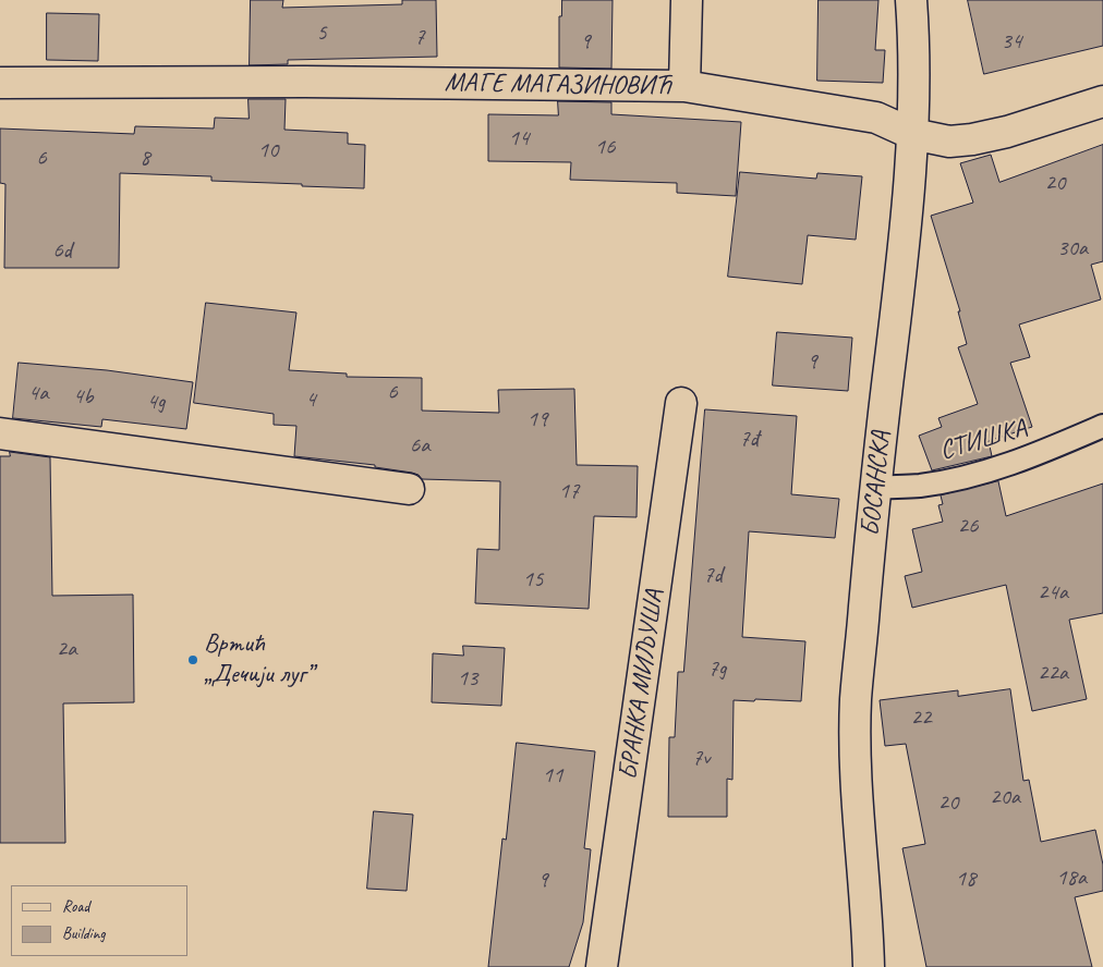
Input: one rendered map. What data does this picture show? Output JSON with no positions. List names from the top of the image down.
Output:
{
  "streets": {
    "street": ["МАГЕ МАГАЗИНОВИЋ", "БОСАНСКА", "БРАНКА МИЉУША"],
    "lane": ["СТИШКА"]
  },
  "crossings": [
    ["МАГЕ МАГАЗИНОВИЋ", "БОСАНСКА"],
    ["СТИШКА", "БОСАНСКА"]
  ],
  "places": ["Вртић „Дечији луг”"],
  "house_numbers": [
    "5",
    "7",
    "9",
    "34",
    "14",
    "16",
    "10",
    "6",
    "8",
    "20",
    "30a",
    "6d",
    "9",
    "6",
    "4a",
    "4b",
    "4",
    "4g",
    "19",
    "7đ",
    "6a",
    "17",
    "26",
    "7d",
    "15",
    "24a",
    "2a",
    "7g",
    "22a",
    "13",
    "22",
    "7v",
    "11",
    "20a",
    "20",
    "18a",
    "18",
    "9"
  ],
  "legend": ["Road", "Building"]
}
